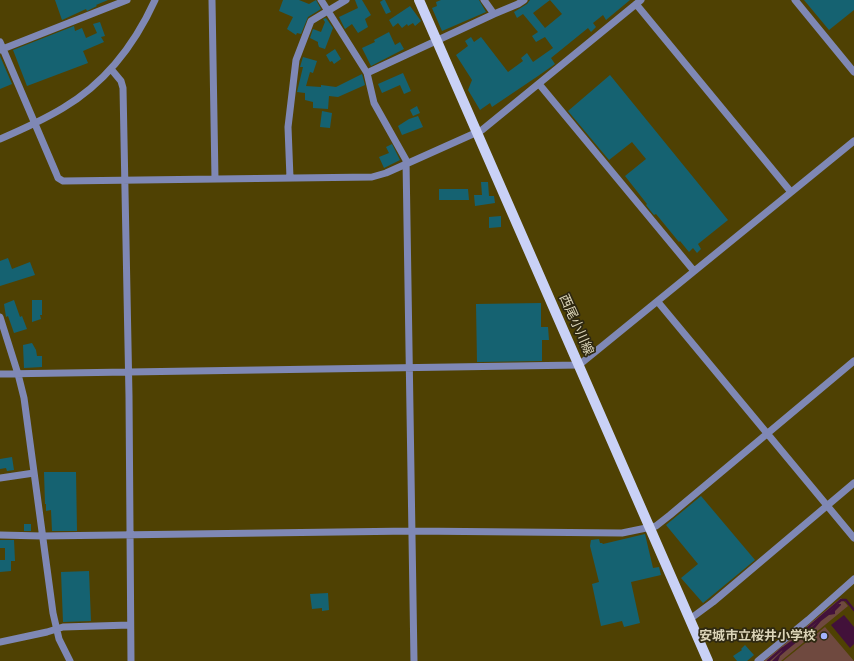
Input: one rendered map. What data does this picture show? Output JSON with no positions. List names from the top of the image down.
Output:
{
  "streets": {
    "main road": ["西尾小川線"]
  },
  "places": ["安城市立桜井小学校"]
}
